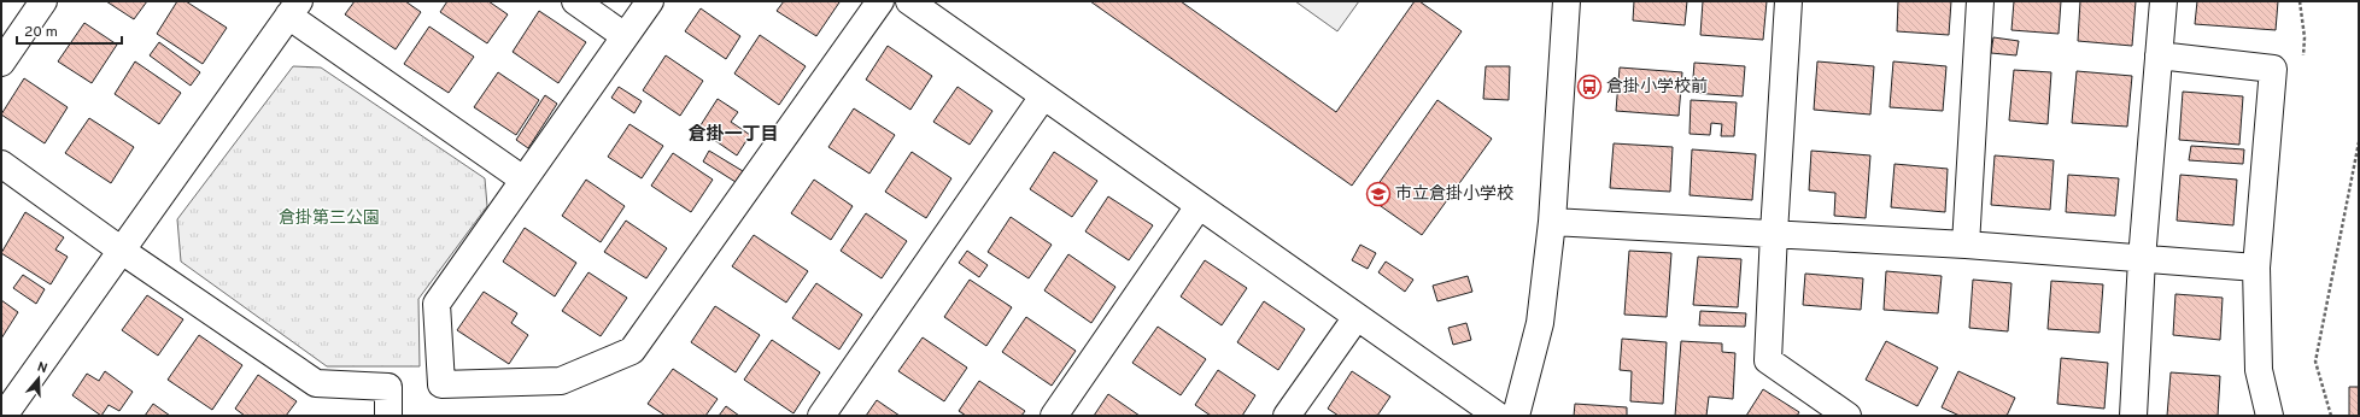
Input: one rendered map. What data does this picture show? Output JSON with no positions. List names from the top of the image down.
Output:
{
  "districts": ["倉掛一丁目"],
  "parks": ["倉掛第三公園"],
  "places": {
    "bus stop": ["倉掛小学校前"],
    "school or university": ["市立倉掛小学校"]
  },
  "scale_bar": "20 m",
  "north": "top"
}
